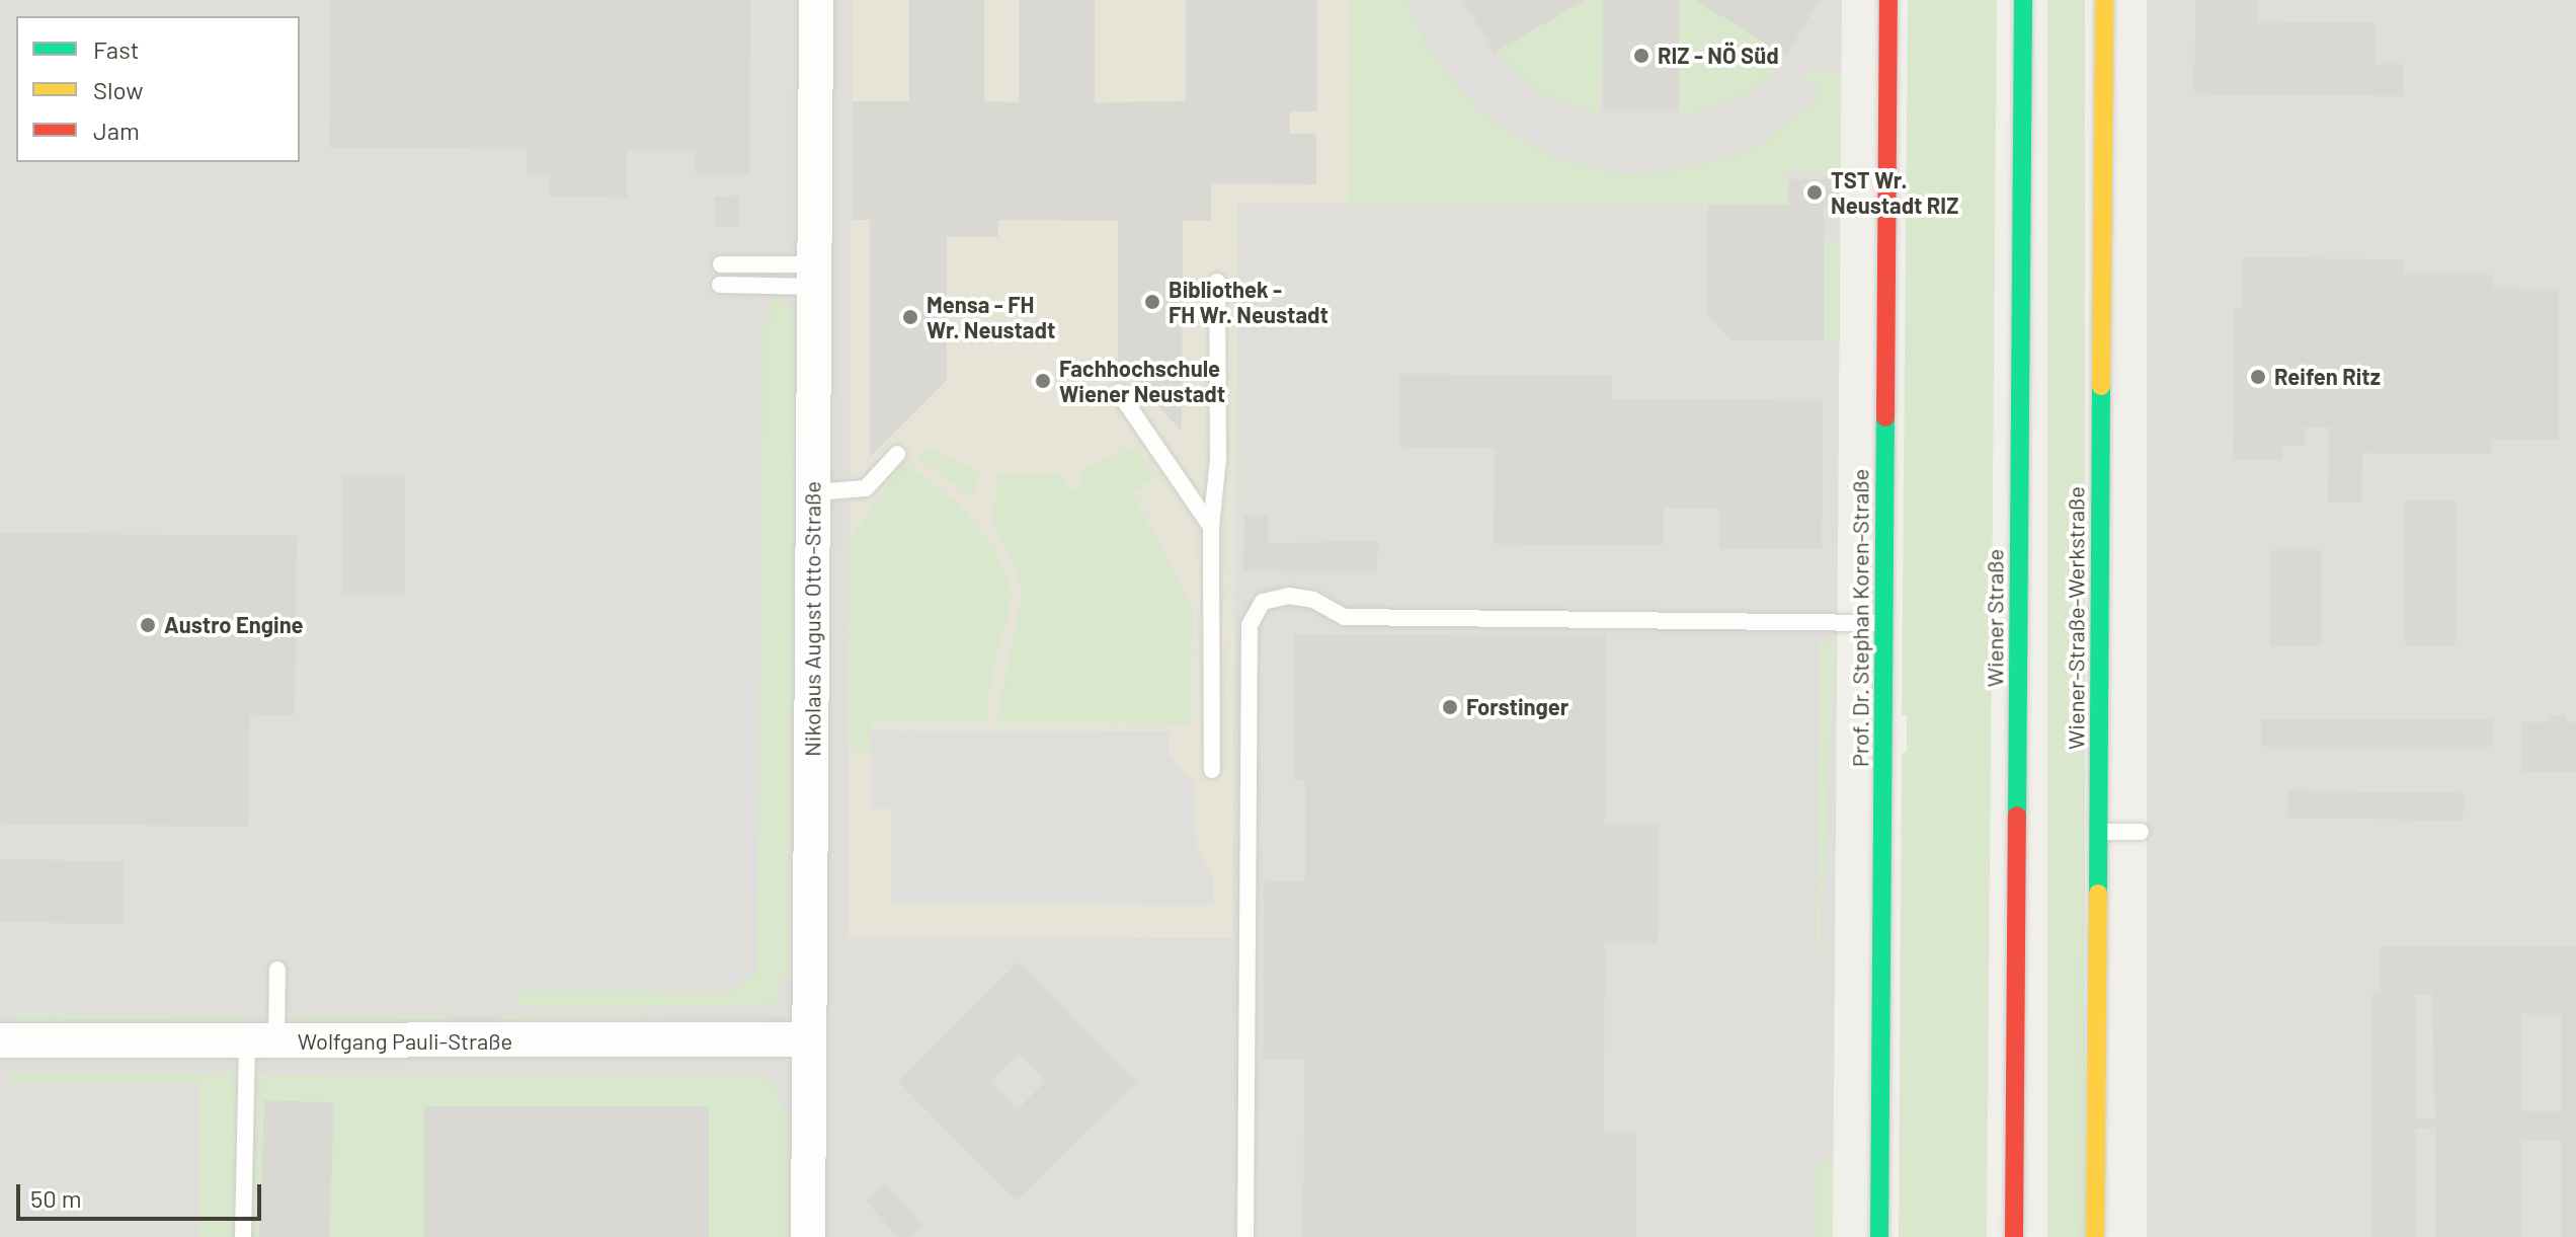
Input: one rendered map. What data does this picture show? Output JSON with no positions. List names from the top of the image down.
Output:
{
  "streets": {
    "street": [
      "Prof. Dr. Stephan Koren-Straße",
      "Wiener Straße",
      "Wiener-Straße-Werkstraße",
      "Nikolaus August Otto-Straße",
      "Wolfgang Pauli-Straße"
    ]
  },
  "crossings": [
    ["Nikolaus August Otto-Straße", "Wolfgang Pauli-Straße"]
  ],
  "places": [
    "RIZ - NÖ Süd",
    "TST Wr. Neustadt RIZ",
    "Bibliothek - FH Wr. Neustadt",
    "Mensa - FH Wr. Neustadt",
    "Reifen Ritz",
    "Fachhochschule Wiener Neustadt",
    "Austro Engine",
    "Forstinger"
  ],
  "legend": ["Fast", "Slow", "Jam"],
  "scale_bar": "50 m"
}
